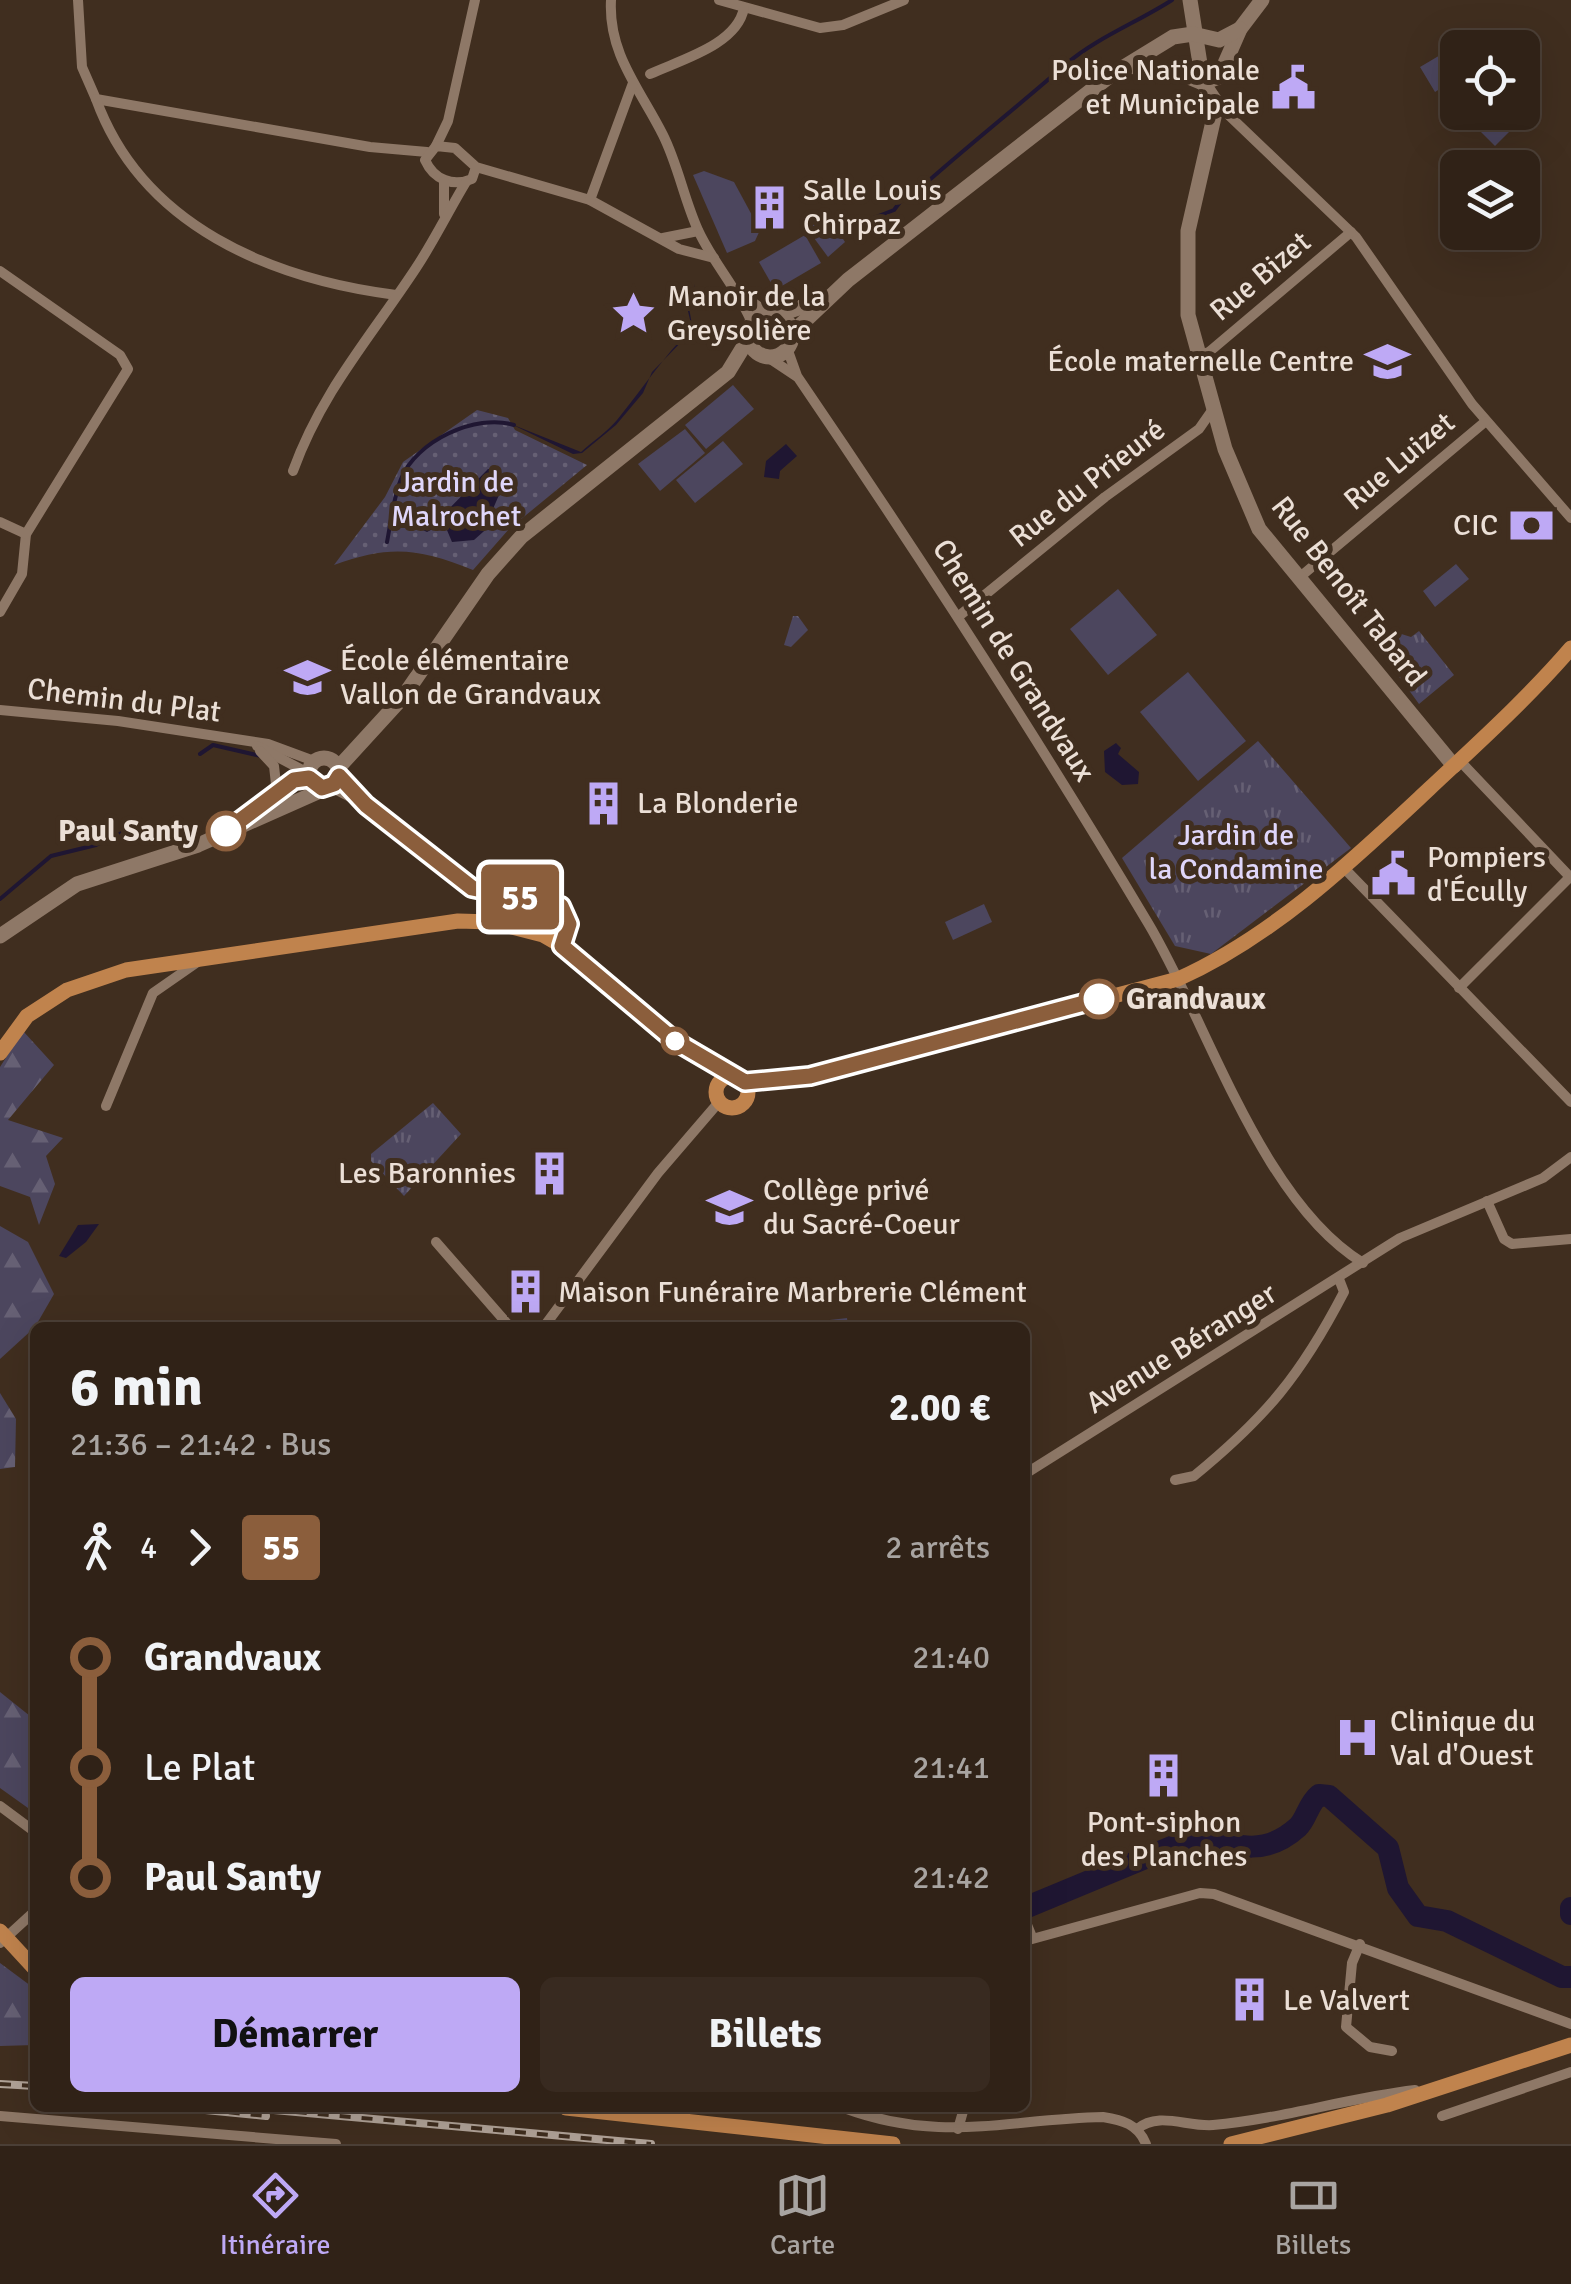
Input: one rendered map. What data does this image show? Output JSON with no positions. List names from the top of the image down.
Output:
{
  "streets": {
    "main road": ["Rue Benoît Tabard"],
    "street": [
      "Rue Bizet",
      "Rue Luizet",
      "Rue du Prieuré",
      "Chemin de Grandvaux",
      "Chemin du Plat",
      "Avenue Béranger"
    ]
  },
  "crossings": [
    ["Rue Bizet", "Rue Benoît Tabard"],
    ["Rue Luizet", "Rue Benoît Tabard"],
    ["Rue du Prieuré", "Chemin de Grandvaux"],
    ["Chemin de Grandvaux", "Avenue Béranger"]
  ],
  "parks": ["Jardin de Malrochet", "Jardin de la Condamine"],
  "places": {
    "public building": ["Police Nationale et Municipale", "Pompiers d'Écully"],
    "building": [
      "Salle Louis Chirpaz",
      "La Blonderie",
      "Les Baronnies",
      "Maison Funéraire Marbrerie Clément",
      "Pont-siphon des Planches",
      "Le Valvert"
    ],
    "place": ["Manoir de la Greysolière"],
    "school or university": ["École maternelle Centre", "École élémentaire Vallon de Grandvaux", "Collège privé du Sacré-Coeur"],
    "bank": ["CIC"],
    "other": ["Paul Santy", "Grandvaux"],
    "hospital": ["Clinique du Val d'Ouest"]
  },
  "lines": ["bus line 55"],
  "page": {
    "on_map": "55",
    "heading": ["6 min", "21:36 – 21:42 · Bus", "2.00 €"],
    "legs": ["4", "55", "2 arrêts"],
    "list": [
      {
        "name": "Grandvaux",
        "value": "21:40"
      },
      {
        "name": "Le Plat",
        "value": "21:41"
      },
      {
        "name": "Paul Santy",
        "value": "21:42"
      }
    ],
    "buttons": ["Démarrer", "Billets"],
    "tabs": ["Itinéraire", "Carte", "Billets"]
  }
}
